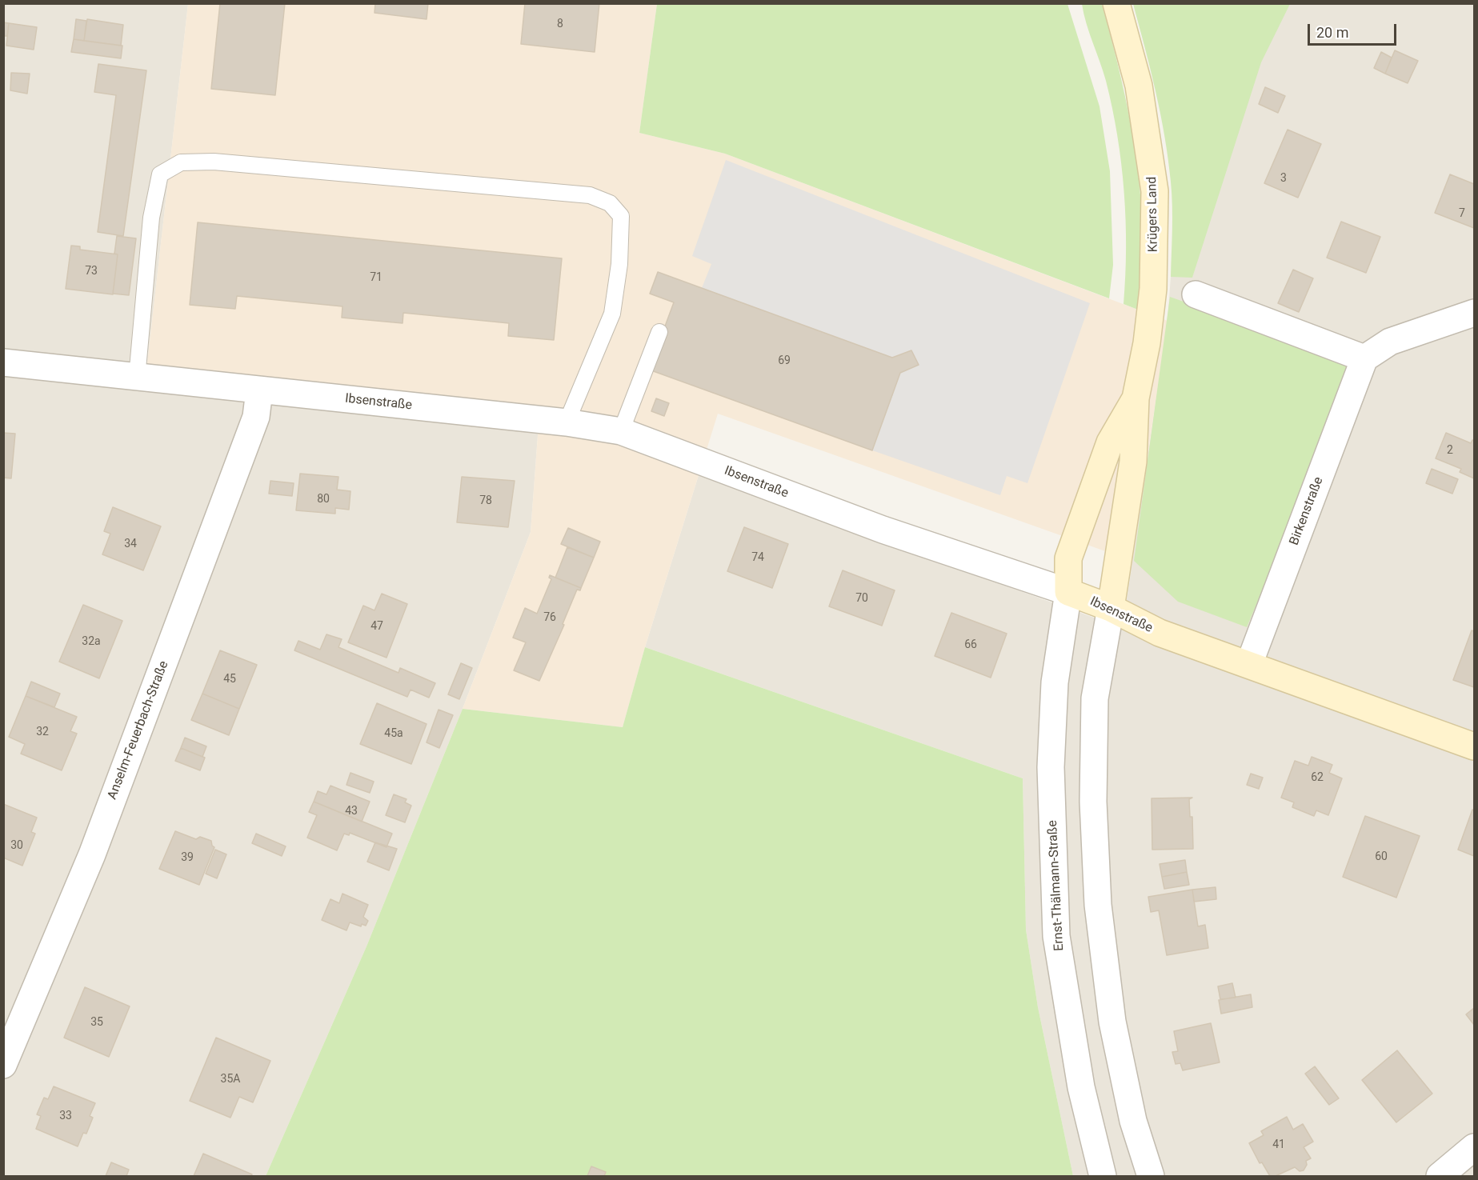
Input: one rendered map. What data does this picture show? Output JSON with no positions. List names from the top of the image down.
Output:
{
  "streets": {
    "street": [
      "Krügers Land",
      "Ibsenstraße",
      "Birkenstraße",
      "Anselm-Feuerbach-Straße",
      "Ernst-Thälmann-Straße"
    ]
  },
  "crossings": [
    ["Krügers Land", "Ibsenstraße"],
    ["Krügers Land", "Ernst-Thälmann-Straße"],
    ["Ibsenstraße", "Birkenstraße"],
    ["Ibsenstraße", "Anselm-Feuerbach-Straße"],
    ["Ibsenstraße", "Ernst-Thälmann-Straße"]
  ],
  "house_numbers": [
    "8",
    "3",
    "7",
    "73",
    "71",
    "69",
    "2",
    "80",
    "78",
    "34",
    "74",
    "70",
    "76",
    "47",
    "32a",
    "66",
    "45",
    "32",
    "45a",
    "62",
    "43",
    "30",
    "60",
    "39",
    "35",
    "35A",
    "33",
    "41"
  ],
  "scale_bar": "20 m"
}
